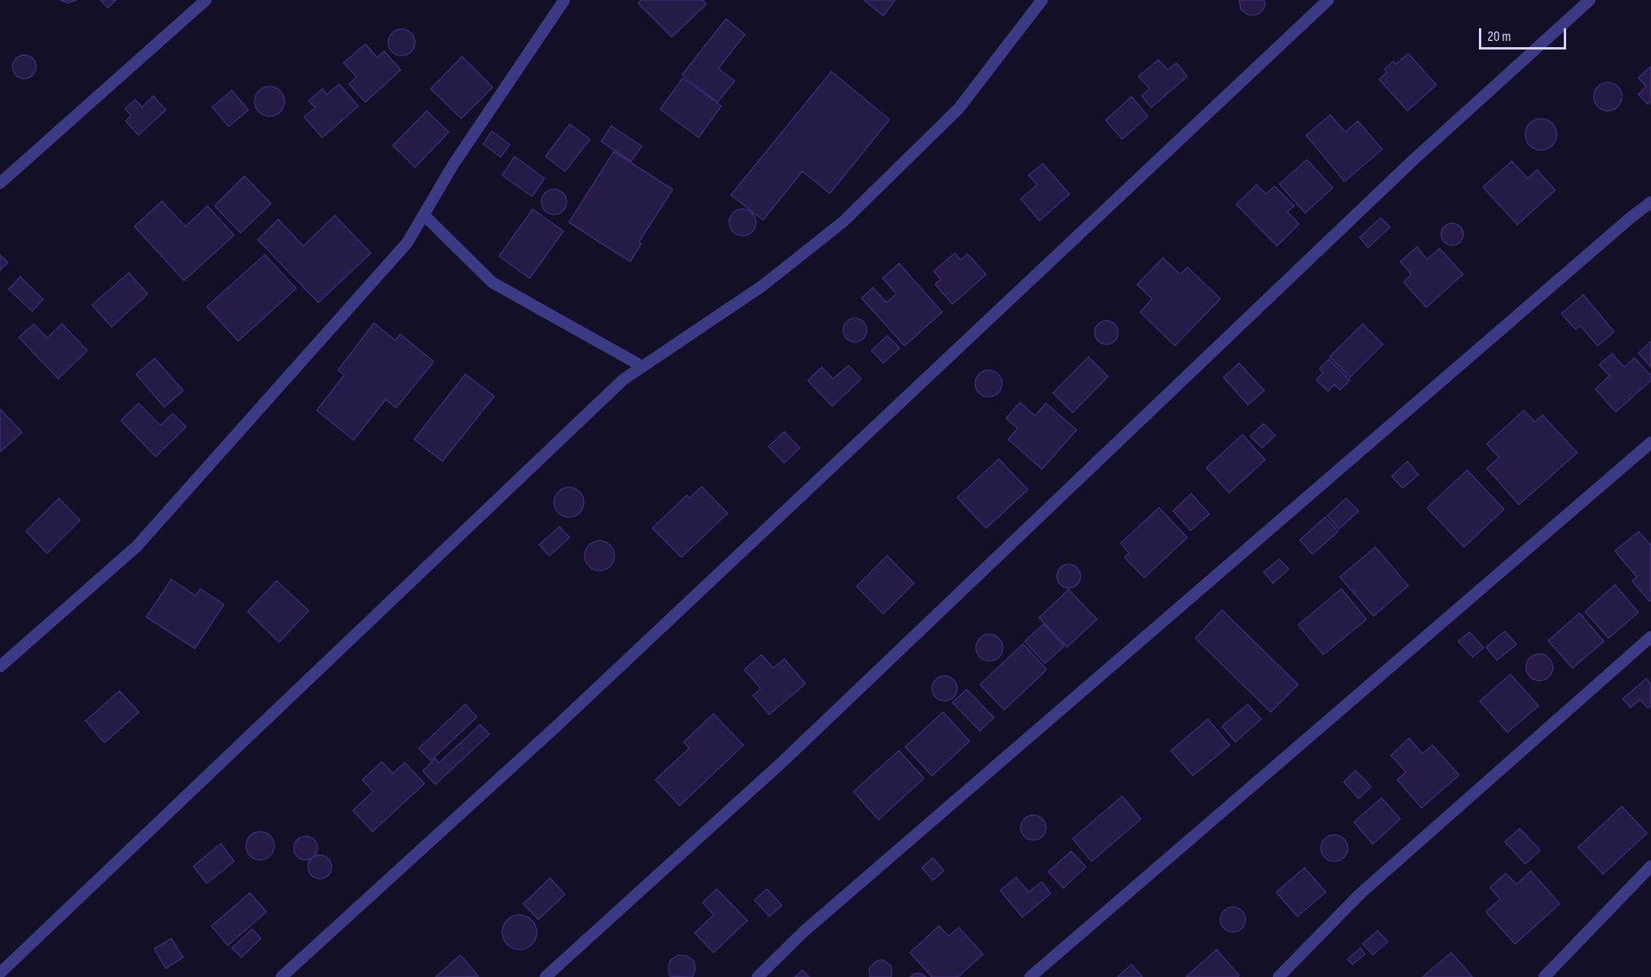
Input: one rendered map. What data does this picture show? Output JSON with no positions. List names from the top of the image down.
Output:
{
  "scale_bar": "20 m"
}
